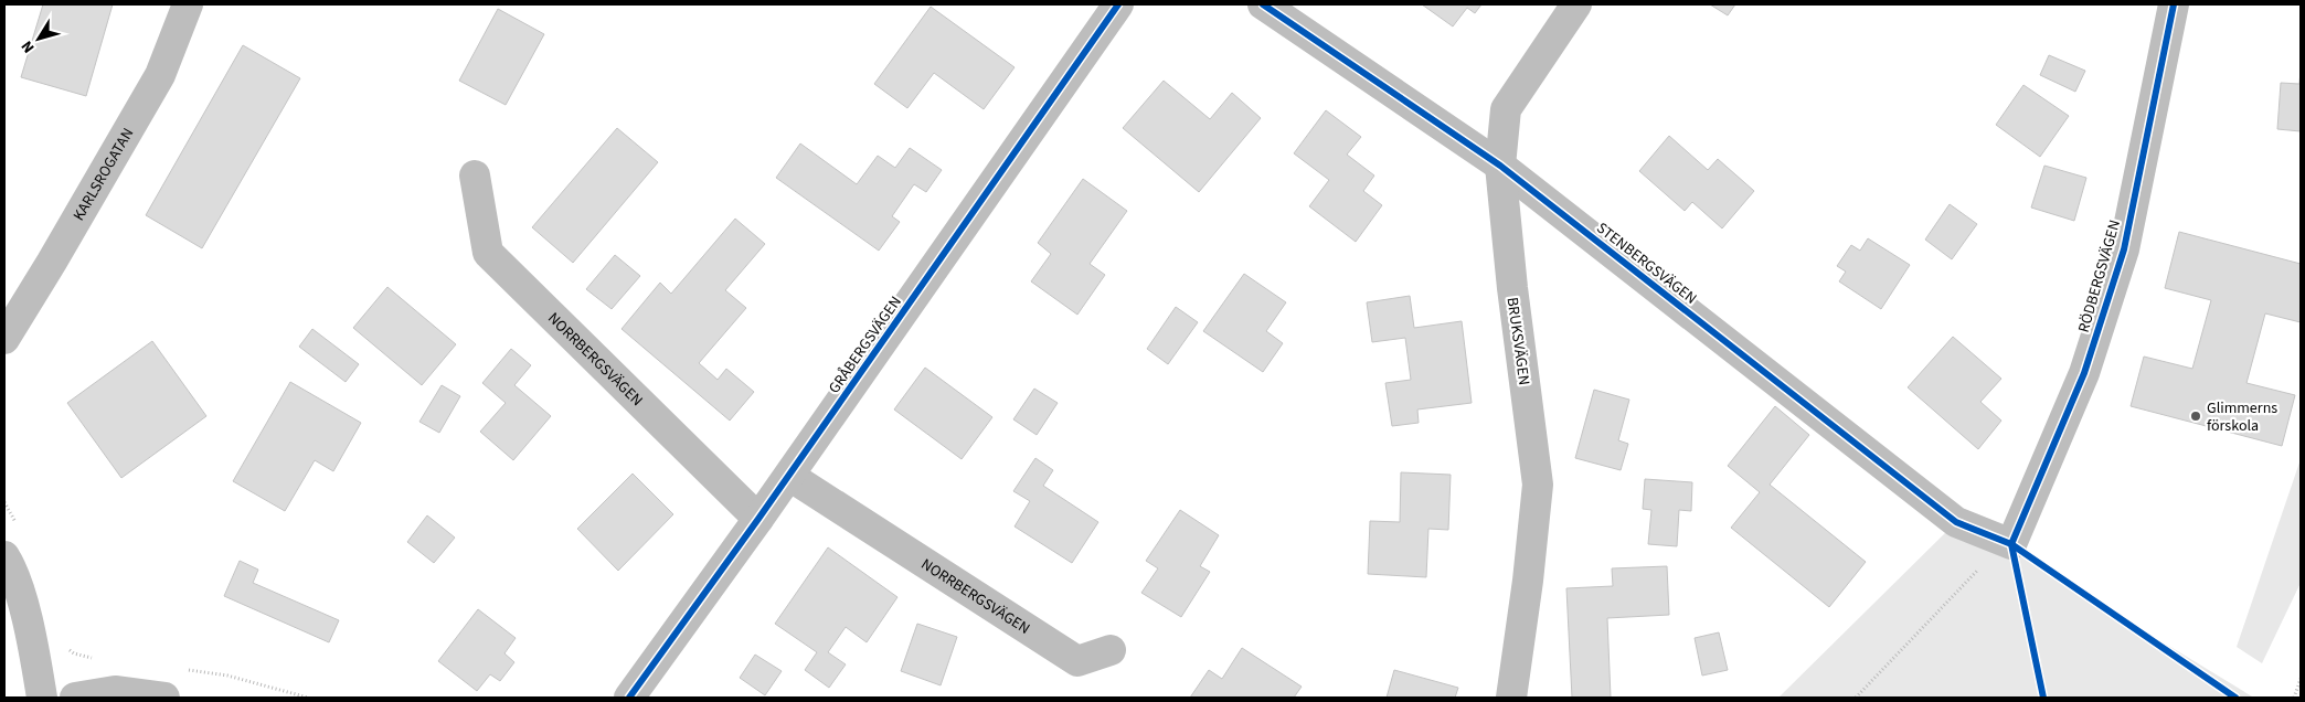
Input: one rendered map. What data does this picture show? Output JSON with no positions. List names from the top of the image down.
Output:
{
  "streets": {
    "street": [
      "KARLSROGATAN",
      "STENBERGSVÄGEN",
      "RÖDBERGSVÄGEN",
      "BRUKSVÄGEN",
      "GRÅBERGSVÄGEN",
      "NORRBERGSVÄGEN"
    ]
  },
  "crossings": [
    ["STENBERGSVÄGEN", "RÖDBERGSVÄGEN"],
    ["STENBERGSVÄGEN", "BRUKSVÄGEN"],
    ["GRÅBERGSVÄGEN", "NORRBERGSVÄGEN"]
  ],
  "places": ["Glimmerns förskola"],
  "north": "bottom left"
}
